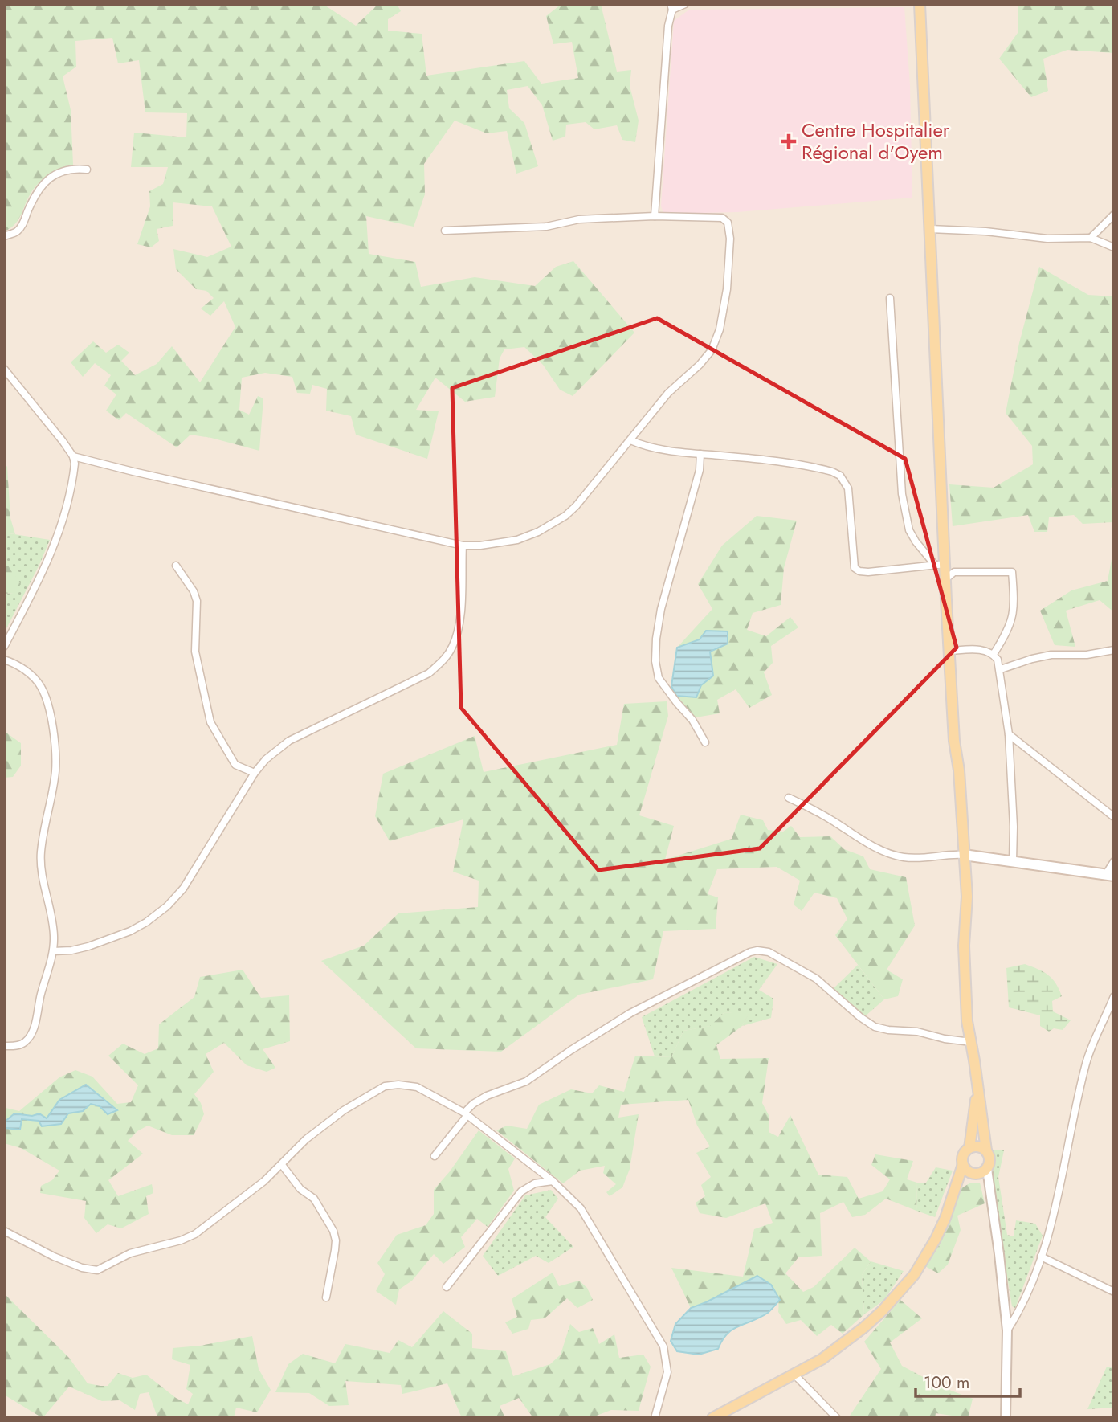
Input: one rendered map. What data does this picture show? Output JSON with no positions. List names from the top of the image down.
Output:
{
  "places": {
    "health": ["Centre Hospitalier Régional d'Oyem"]
  },
  "scale_bar": "100 m"
}
